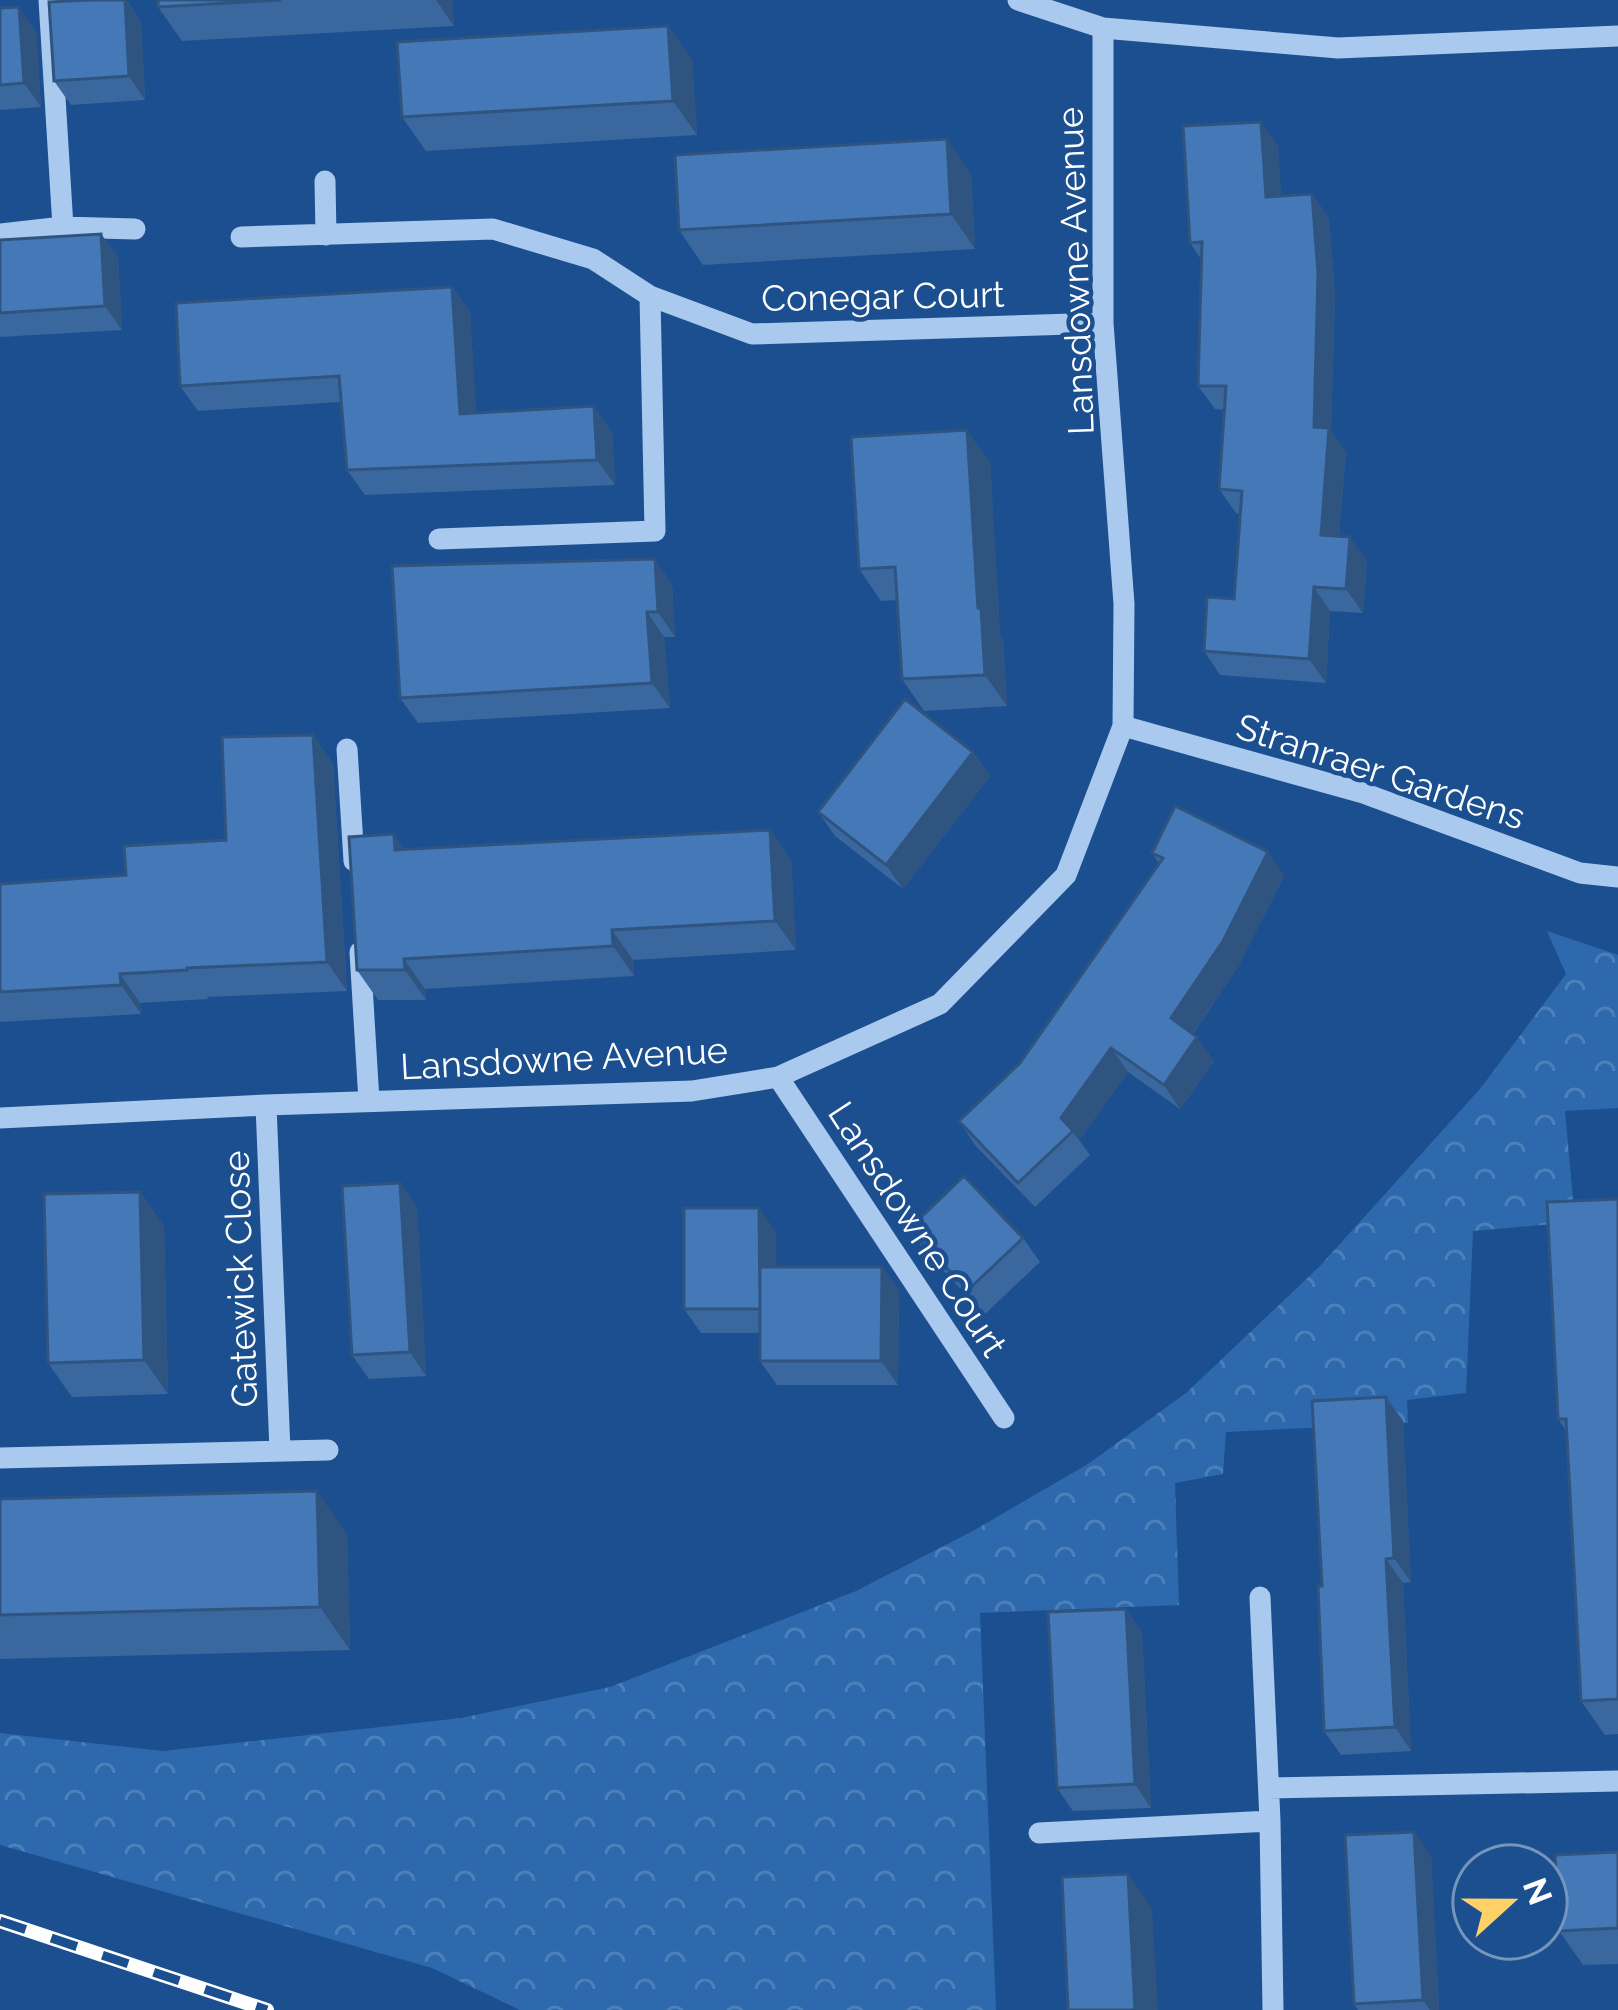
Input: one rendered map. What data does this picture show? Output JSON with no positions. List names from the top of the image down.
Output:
{
  "streets": {
    "street": [
      "Lansdowne Avenue",
      "Conegar Court",
      "Stranraer Gardens",
      "Lansdowne Court",
      "Gatewick Close"
    ]
  },
  "crossings": [
    ["Lansdowne Avenue", "Conegar Court"],
    ["Lansdowne Avenue", "Stranraer Gardens"],
    ["Lansdowne Avenue", "Lansdowne Court"],
    ["Lansdowne Avenue", "Gatewick Close"]
  ],
  "north": "right"
}
